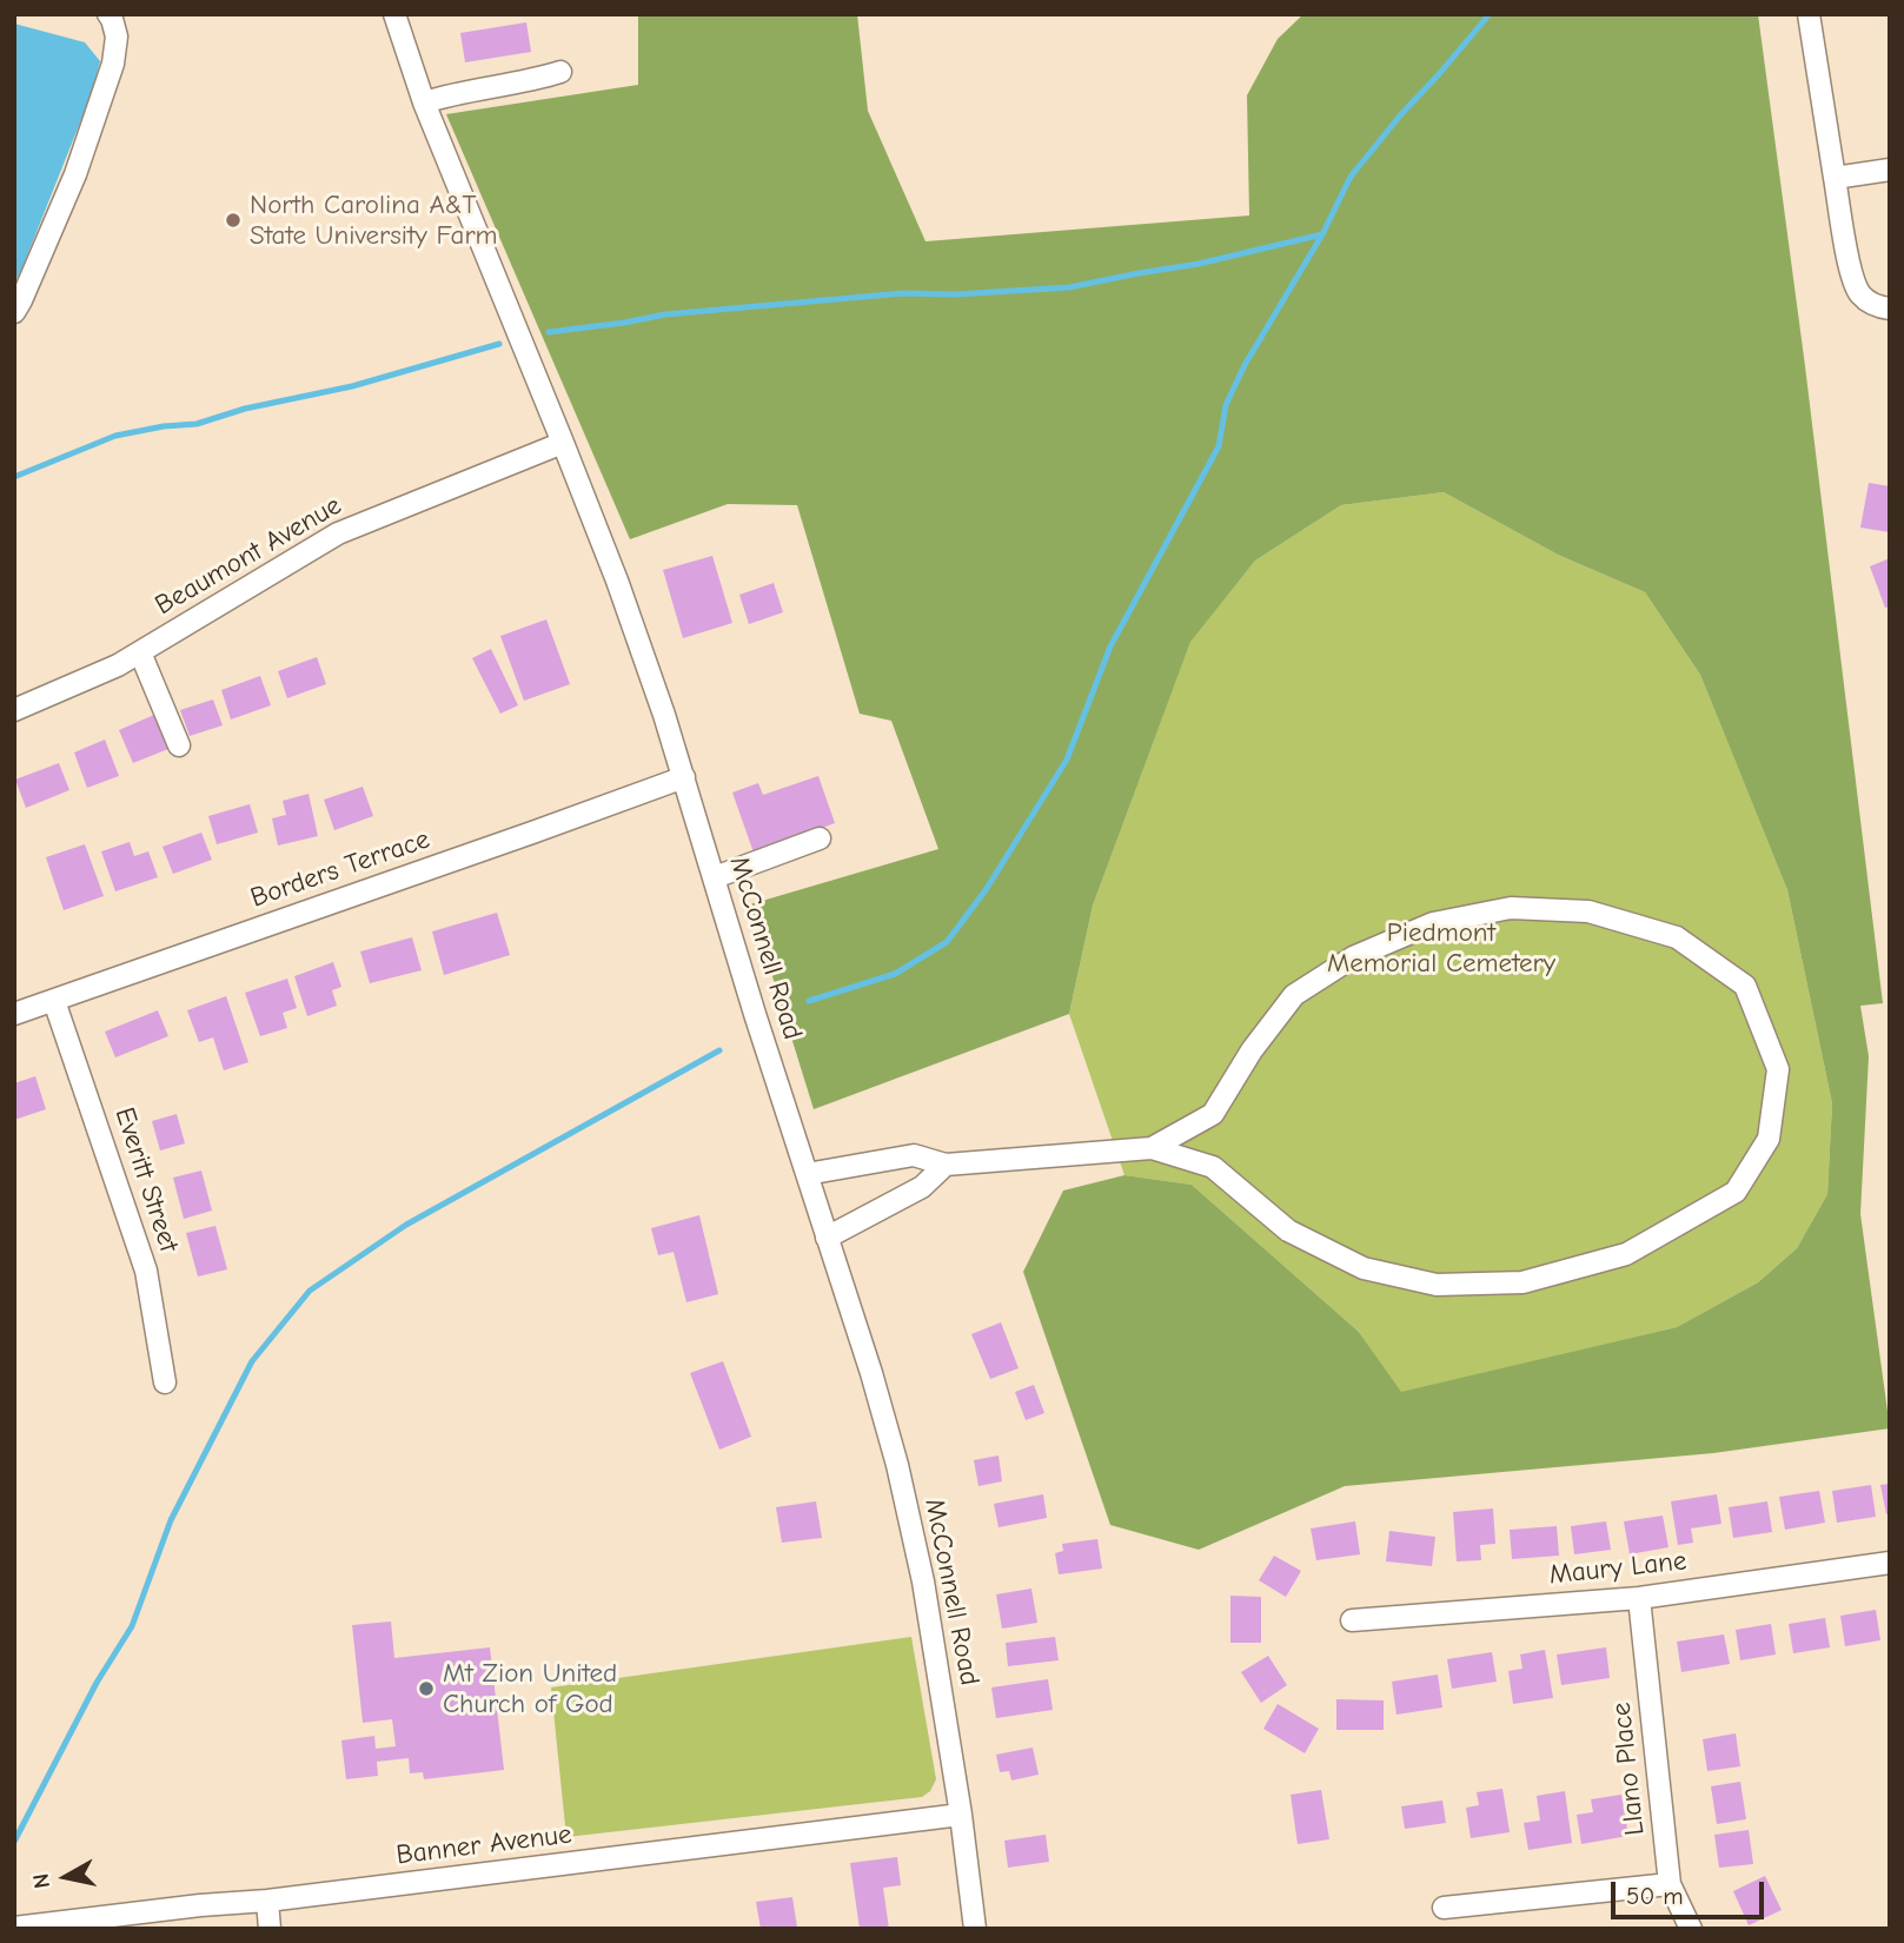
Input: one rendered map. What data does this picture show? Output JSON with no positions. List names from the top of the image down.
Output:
{
  "streets": {
    "street": [
      "Beaumont Avenue",
      "Borders Terrace",
      "McConnell Road",
      "Everitt Street",
      "Maury Lane",
      "Llano Place",
      "Banner Avenue"
    ]
  },
  "crossings": [
    ["Beaumont Avenue", "McConnell Road"],
    ["Borders Terrace", "McConnell Road"],
    ["Borders Terrace", "Everitt Street"],
    ["McConnell Road", "Banner Avenue"],
    ["Maury Lane", "Llano Place"]
  ],
  "parks": ["Piedmont Memorial Cemetery"],
  "places": ["North Carolina A&T State University Farm", "Mt Zion United Church of God"],
  "scale_bar": "50 m",
  "north": "left"
}
